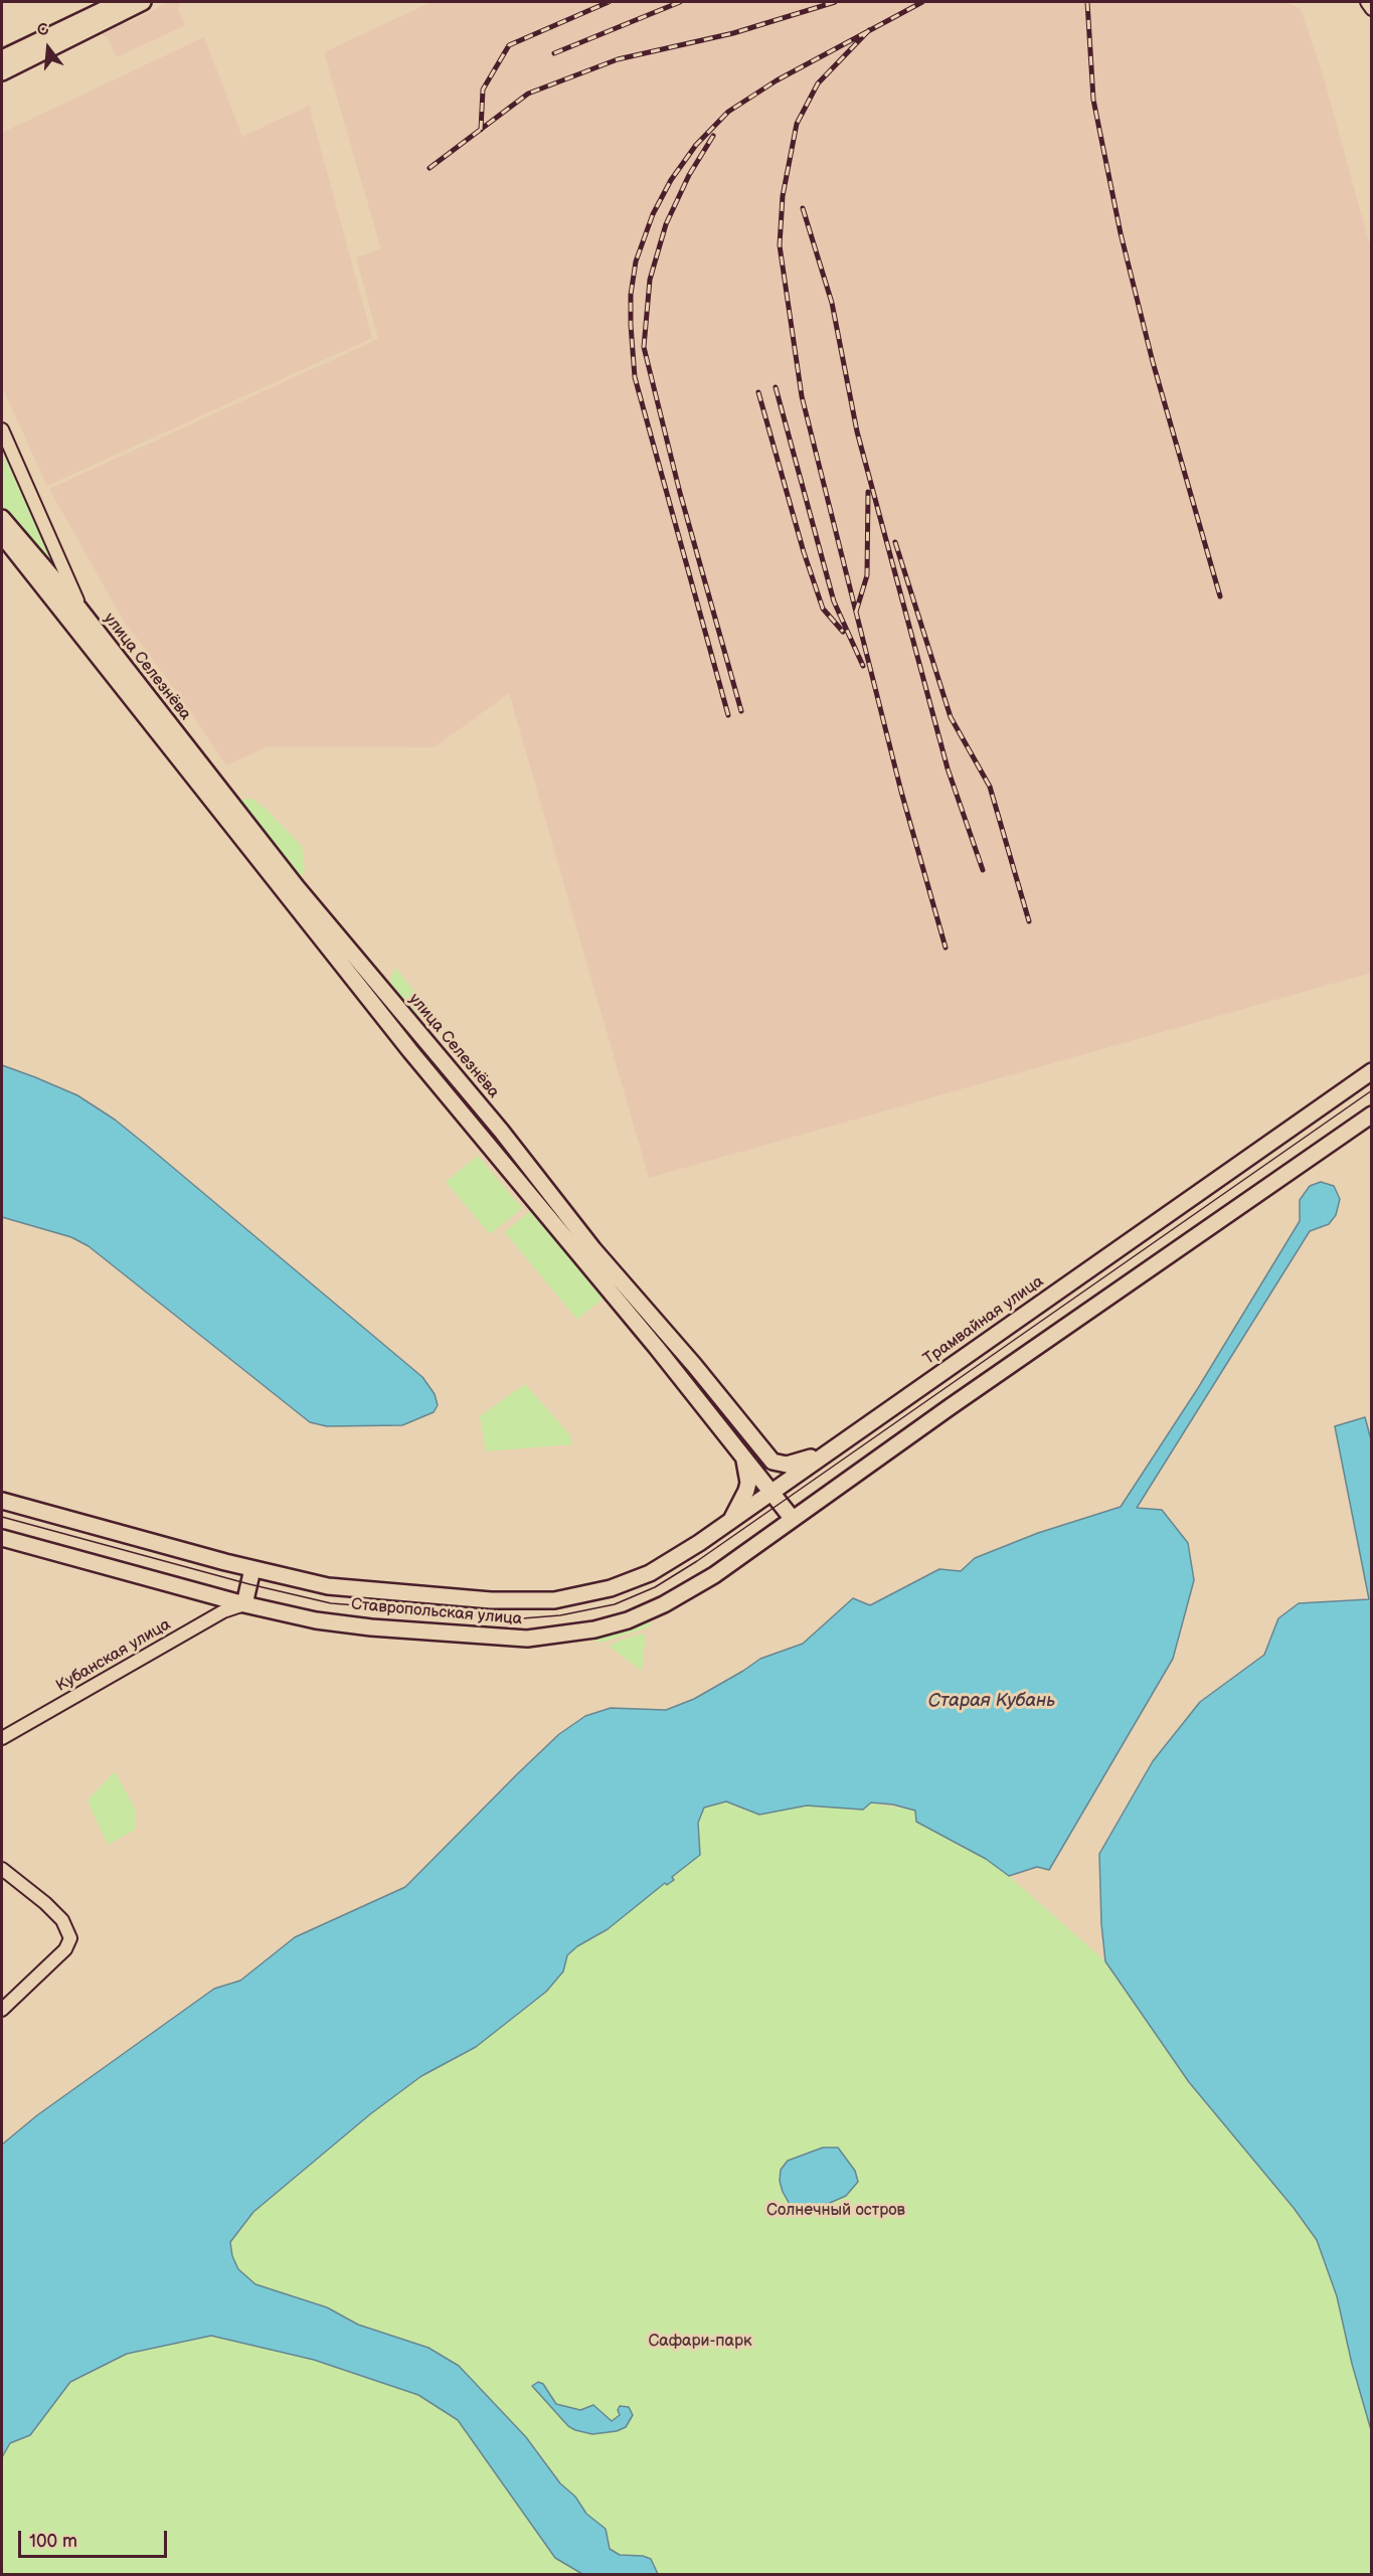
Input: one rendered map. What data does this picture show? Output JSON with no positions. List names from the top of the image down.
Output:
{
  "streets": {
    "main road": ["улица Селезнёва", "Трамвайная улица", "Ставропольская улица"],
    "street": ["Кубанская улица"]
  },
  "crossings": [
    ["улица Селезнёва", "Трамвайная улица"],
    ["улица Селезнёва", "Ставропольская улица"],
    ["Трамвайная улица", "Ставропольская улица"],
    ["Ставропольская улица", "Кубанская улица"]
  ],
  "water": ["Старая Кубань"],
  "parks": ["Солнечный остров", "Сафари-парк"],
  "scale_bar": "100 m",
  "north": "top"
}
